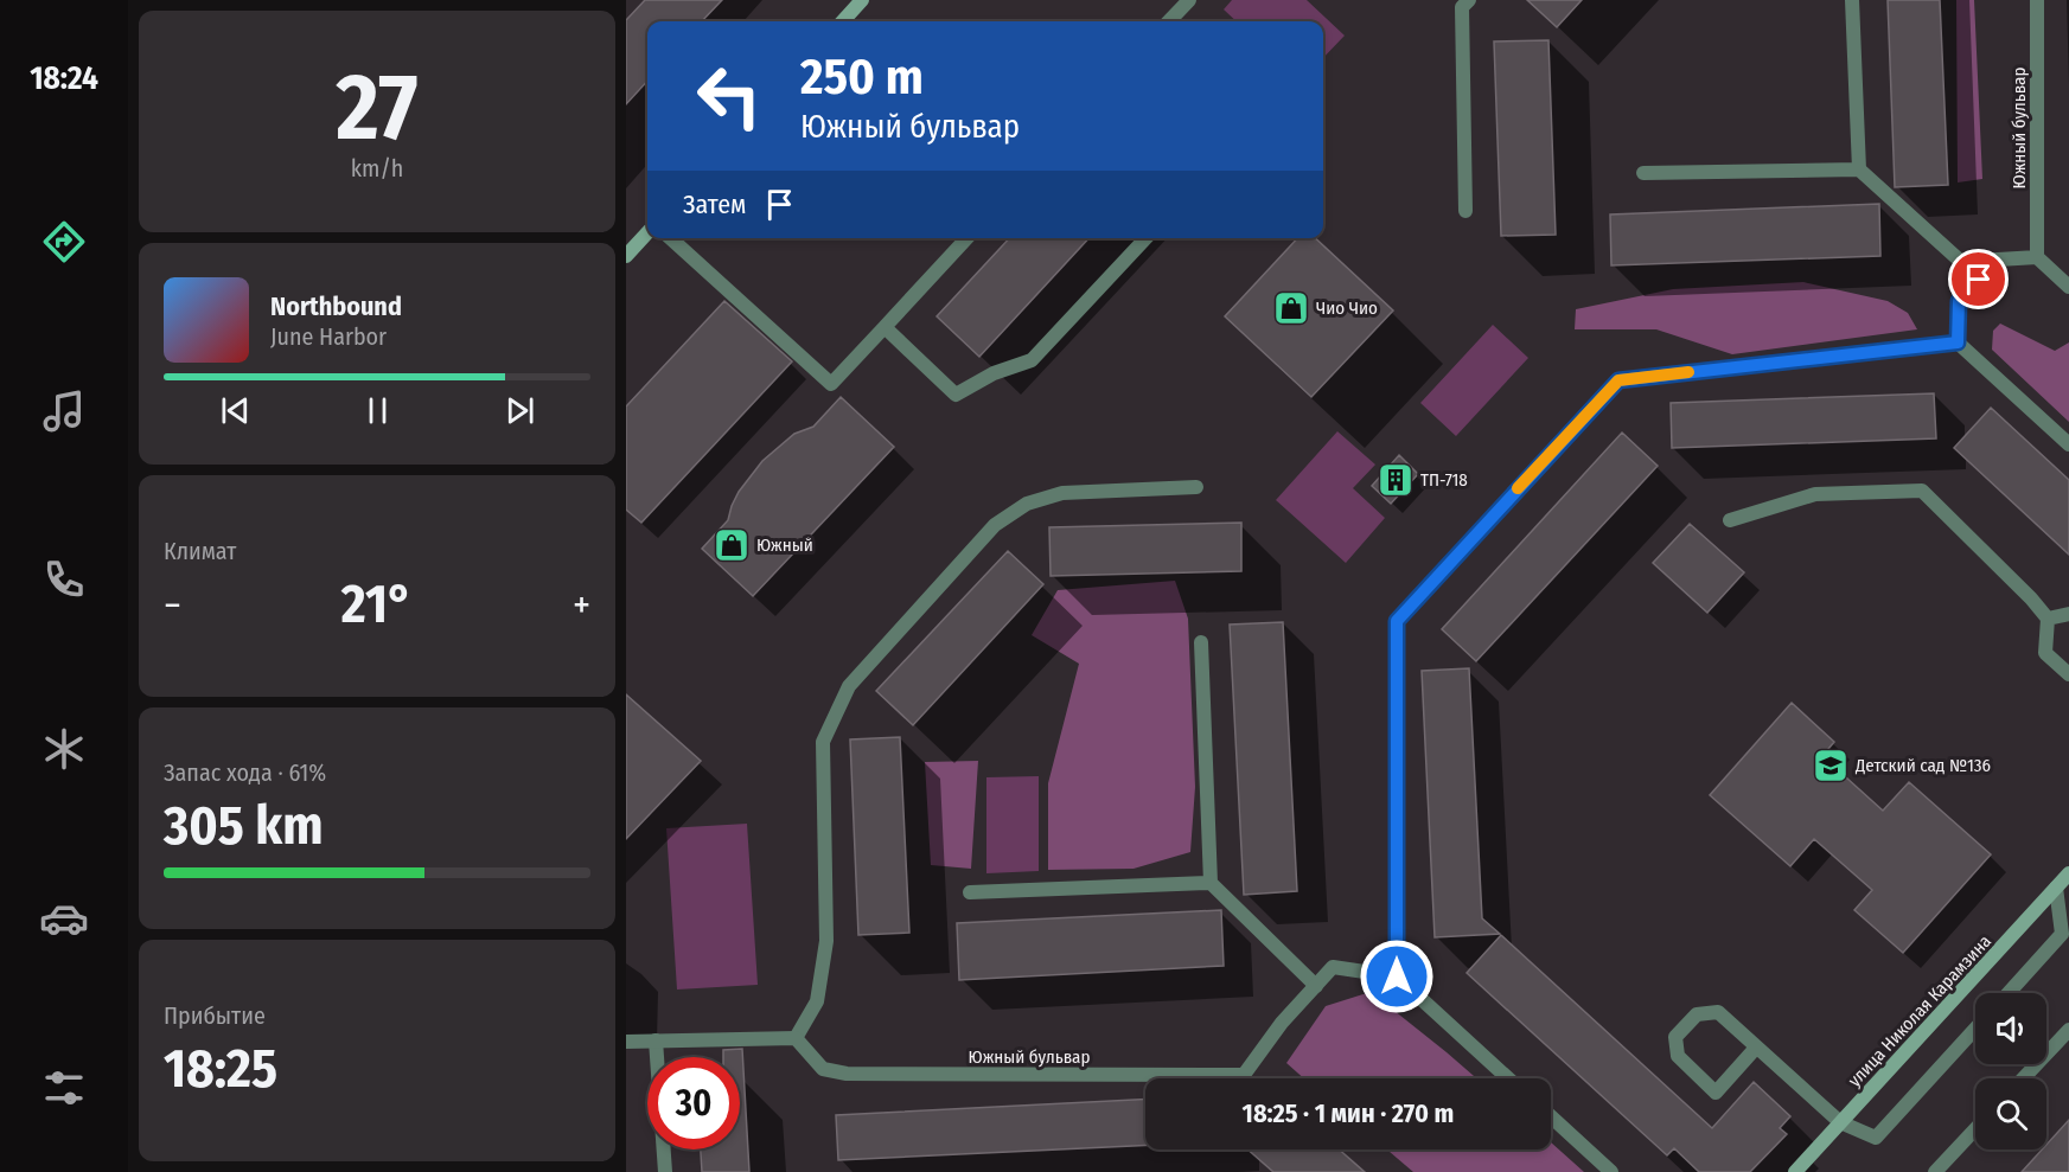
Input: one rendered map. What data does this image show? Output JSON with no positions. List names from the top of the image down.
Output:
{
  "streets": {
    "street": ["Южный бульвар", "улица Николая Карамзина"]
  },
  "places": {
    "shop": ["Чио Чио", "Южный"],
    "building": ["ТП-718"],
    "school or university": ["Детский сад №136"]
  },
  "page": {
    "tabs": "18:24",
    "tile": [
      ["27", "km/h"],
      "Климат",
      ["Запас хода · 61%", "305 km"],
      ["Прибытие", "18:25"]
    ],
    "turn": ["250 m", "Южный бульвар"],
    "then": "Затем",
    "song": ["Northbound", "June Harbor"],
    "heat": ["−", "21°", "+"],
    "limit": "30",
    "trip": "18:25 · 1 мин · 270 m"
  }
}
